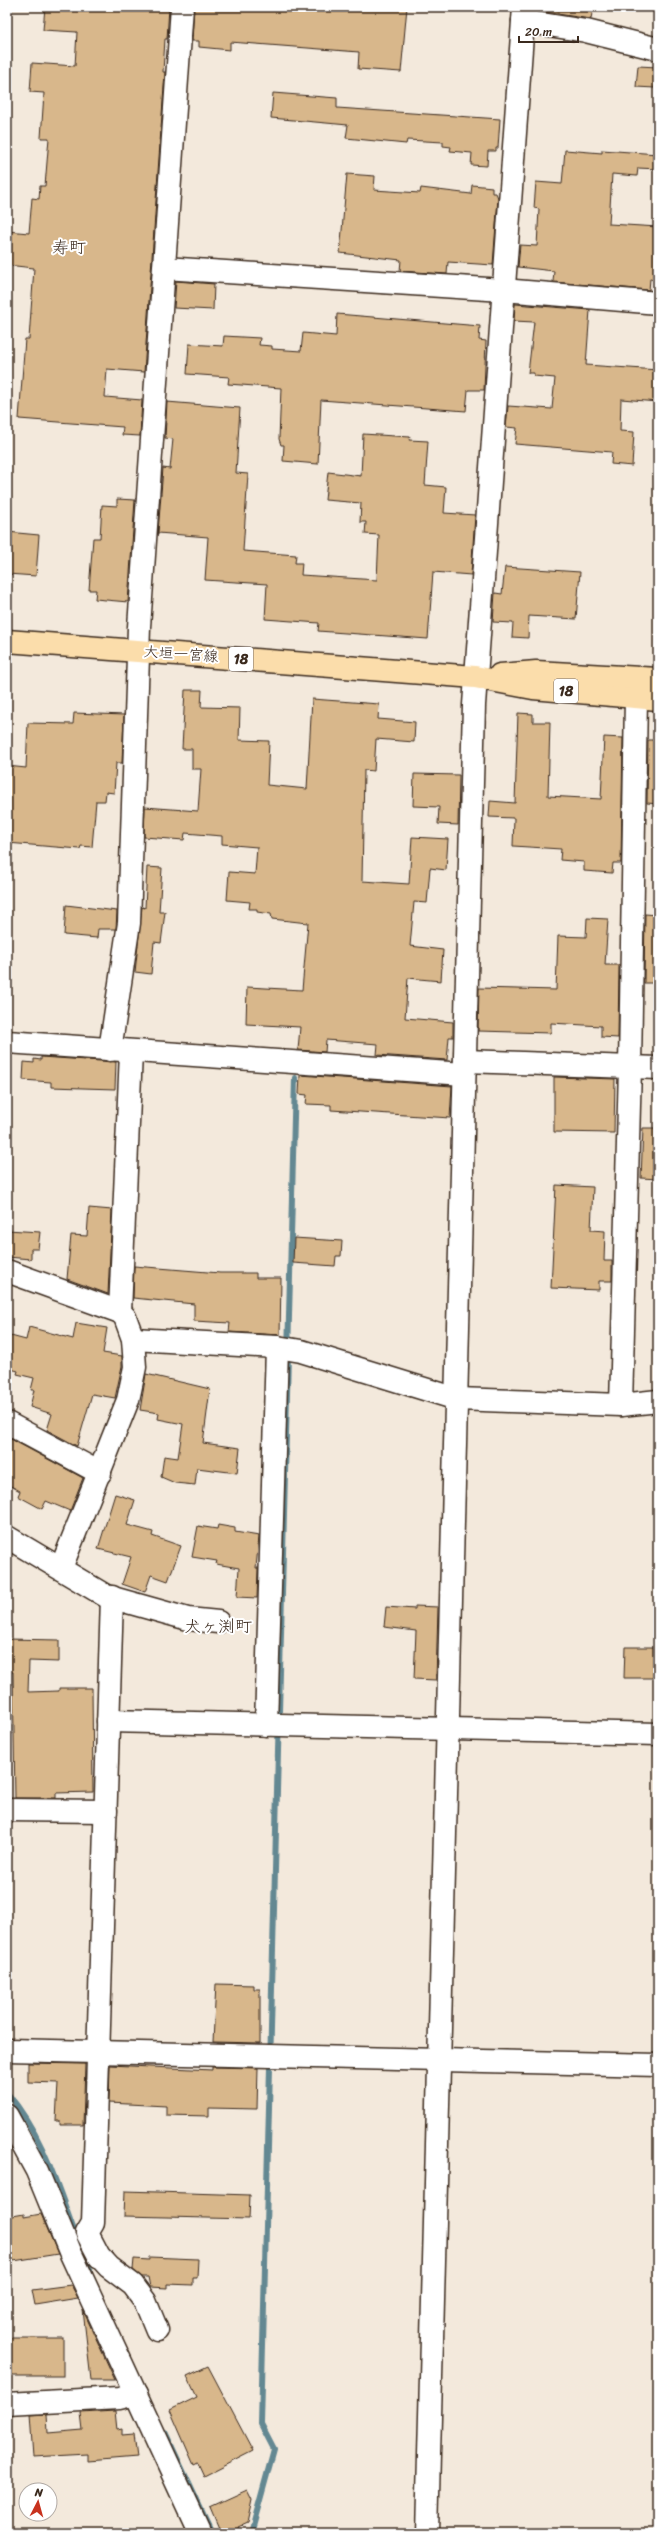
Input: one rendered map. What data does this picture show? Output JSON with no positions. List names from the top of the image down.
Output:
{
  "streets": {
    "main road": ["大垣一宮線", "18"]
  },
  "districts": ["寿町", "犬ヶ渕町"],
  "scale_bar": "20 m",
  "north": "top"
}
